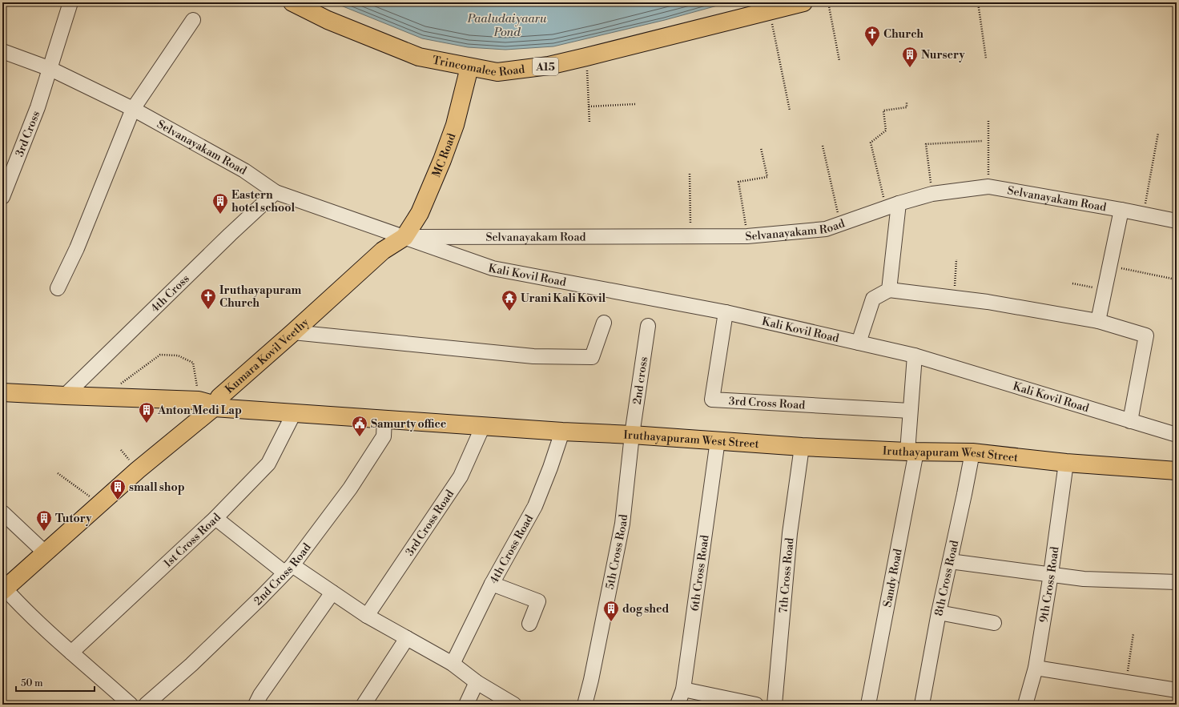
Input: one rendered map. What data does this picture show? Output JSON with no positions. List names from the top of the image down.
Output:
{
  "streets": {
    "main road": [
      "Trincomalee Road",
      "A15",
      "MC Road",
      "Kumara Kovil Veethy",
      "Iruthayapuram West Street"
    ],
    "street": [
      "3rd Cross",
      "Selvanayakam Road",
      "Kali Kovil Road",
      "4th Cross",
      "2nd cross",
      "3rd Cross Road",
      "1st Cross Road",
      "4th Cross Road",
      "5th Cross Road",
      "2nd Cross Road",
      "6th Cross Road",
      "7th Cross Road",
      "Sandy Road",
      "8th Cross Road",
      "9th Cross Road"
    ]
  },
  "crossings": [
    ["Trincomalee Road", "MC Road"],
    ["3rd Cross", "Selvanayakam Road"],
    ["Selvanayakam Road", "MC Road"],
    ["Selvanayakam Road", "Kali Kovil Road"],
    ["Selvanayakam Road", "4th Cross"],
    ["Selvanayakam Road", "Kumara Kovil Veethy"],
    ["MC Road", "Kali Kovil Road"],
    ["MC Road", "Kumara Kovil Veethy"],
    ["Kali Kovil Road", "Kumara Kovil Veethy"],
    ["Kali Kovil Road", "3rd Cross Road"],
    ["4th Cross", "Iruthayapuram West Street"],
    ["Kumara Kovil Veethy", "Iruthayapuram West Street"],
    ["2nd cross", "Iruthayapuram West Street"],
    ["2nd cross", "5th Cross Road"],
    ["3rd Cross Road", "Iruthayapuram West Street"],
    ["Iruthayapuram West Street", "1st Cross Road"],
    ["Iruthayapuram West Street", "4th Cross Road"],
    ["Iruthayapuram West Street", "5th Cross Road"],
    ["Iruthayapuram West Street", "2nd Cross Road"],
    ["Iruthayapuram West Street", "6th Cross Road"],
    ["Iruthayapuram West Street", "7th Cross Road"],
    ["Iruthayapuram West Street", "Sandy Road"],
    ["Iruthayapuram West Street", "8th Cross Road"],
    ["Iruthayapuram West Street", "9th Cross Road"]
  ],
  "water": ["Paaludaiyaaru Pond"],
  "places": {
    "church": ["Church", "Iruthayapuram Church"],
    "building": [
      "Nursery",
      "Eastern hotel school",
      "Anton Medi Lap",
      "small shop",
      "Tutory",
      "dog shed"
    ],
    "temple": ["Urani Kali Kovil"],
    "public building": ["Samurty office"]
  },
  "scale_bar": "50 m"
}
